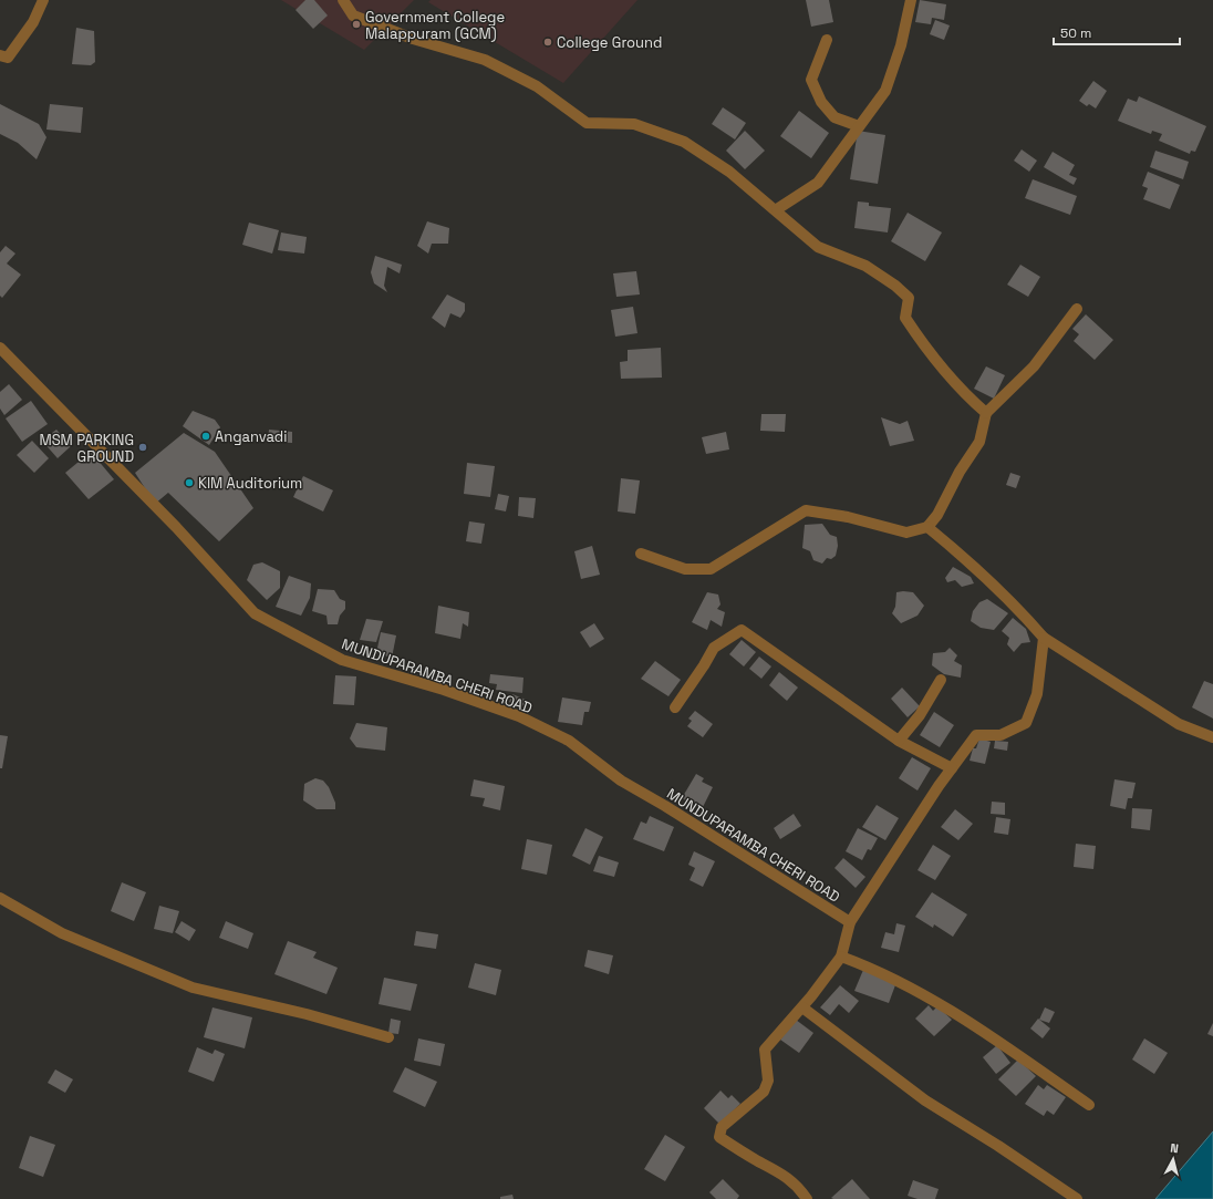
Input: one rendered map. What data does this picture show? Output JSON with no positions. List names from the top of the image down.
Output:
{
  "streets": {
    "street": ["MUNDUPARAMBA CHERI ROAD"]
  },
  "places": [
    "Government College Malappuram (GCM)",
    "College Ground",
    "Anganvadi",
    "MSM PARKING GROUND",
    "KIM Auditorium"
  ],
  "scale_bar": "50 m",
  "north": "top"
}
